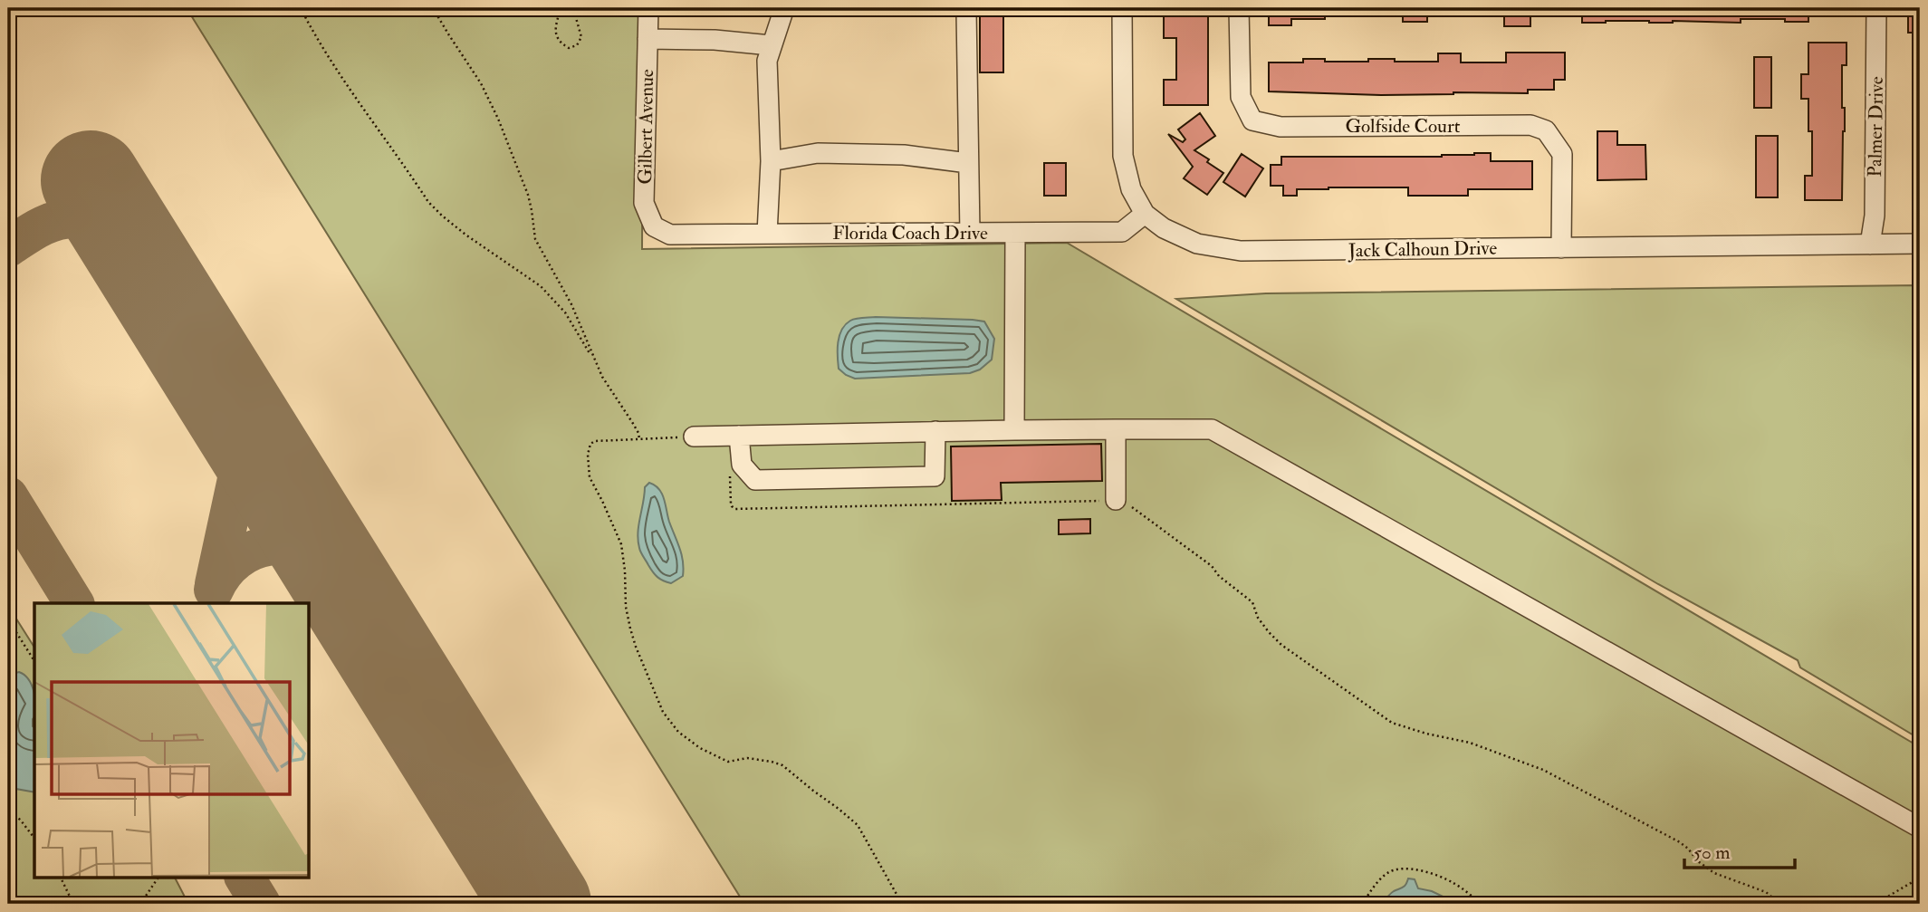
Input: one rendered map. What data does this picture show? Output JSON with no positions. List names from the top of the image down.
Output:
{
  "streets": {
    "street": [
      "Golfside Court",
      "Gilbert Avenue",
      "Palmer Drive",
      "Florida Coach Drive",
      "Jack Calhoun Drive"
    ]
  },
  "crossings": [
    ["Golfside Court", "Jack Calhoun Drive"],
    ["Gilbert Avenue", "Florida Coach Drive"],
    ["Palmer Drive", "Jack Calhoun Drive"],
    ["Florida Coach Drive", "Jack Calhoun Drive"]
  ],
  "scale_bar": "50 m"
}
